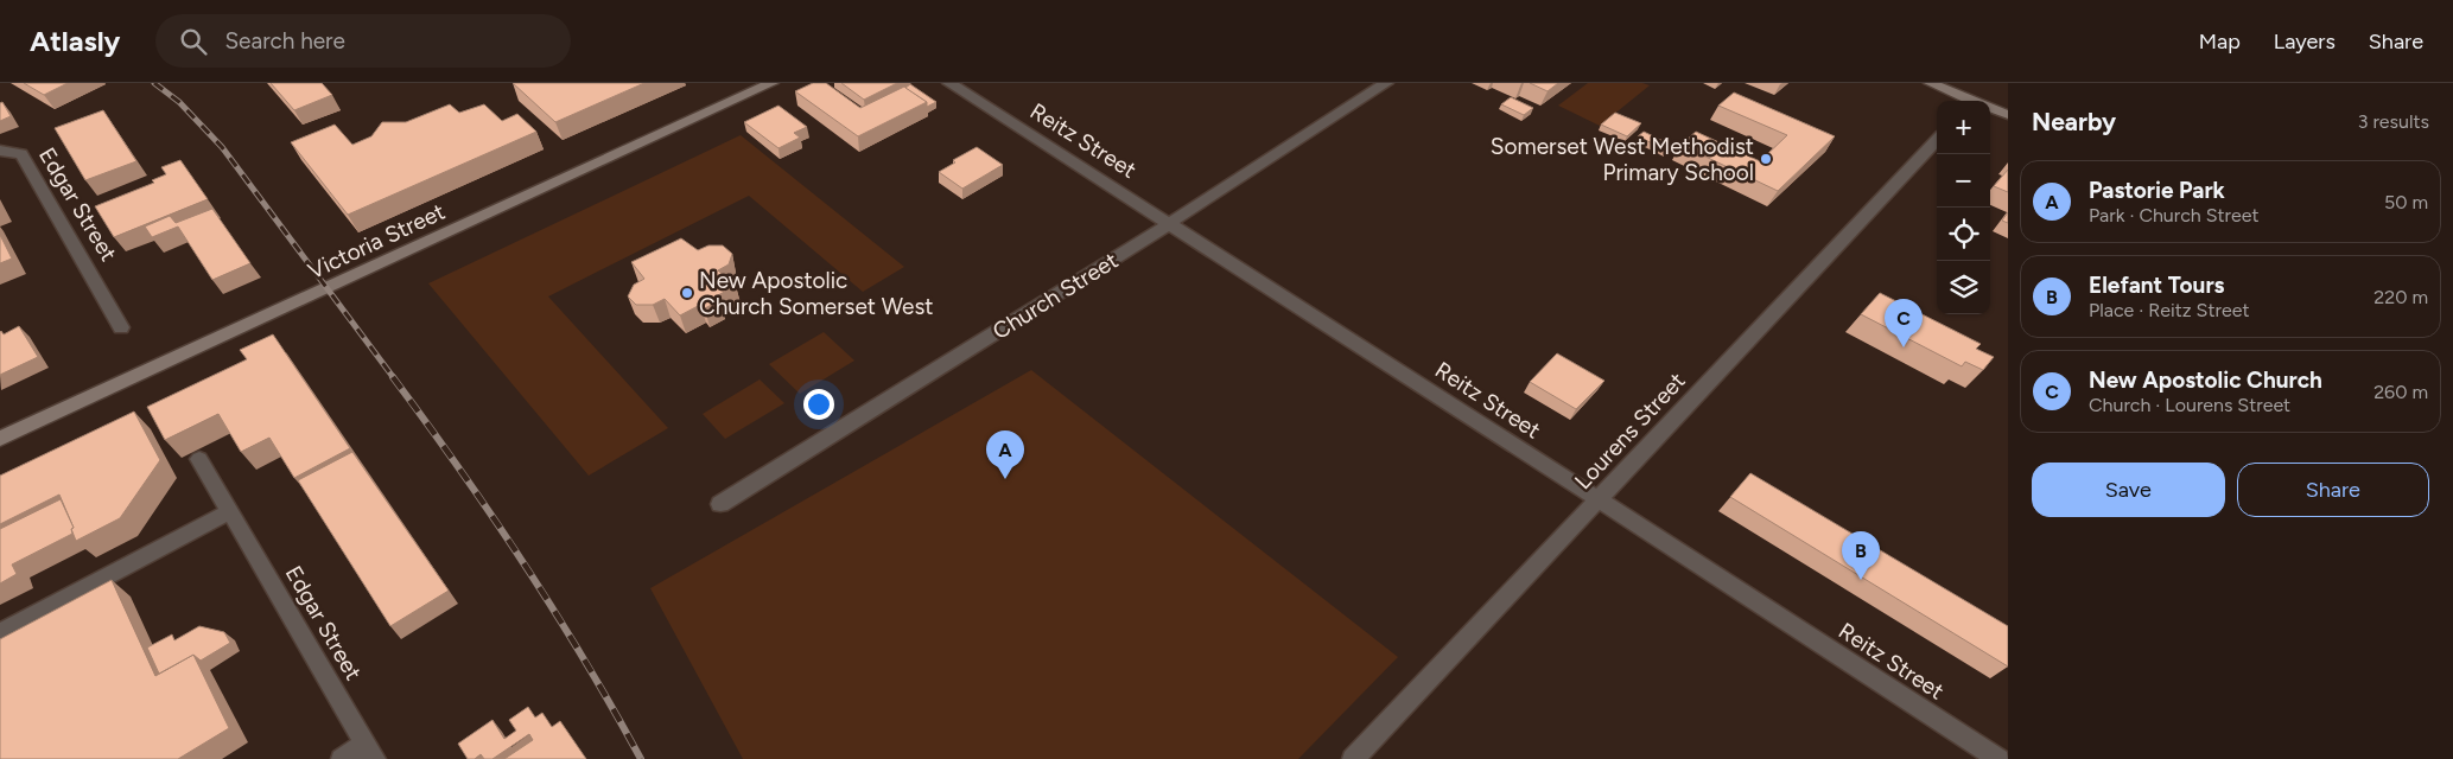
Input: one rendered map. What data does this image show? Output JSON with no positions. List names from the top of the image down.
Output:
{
  "streets": {
    "main road": ["Victoria Street"],
    "street": [
      "Reitz Street",
      "Edgar Street",
      "Church Street",
      "Lourens Street"
    ]
  },
  "crossings": [
    ["Reitz Street", "Church Street"],
    ["Reitz Street", "Lourens Street"]
  ],
  "places": ["Somerset West Methodist Primary School", "New Apostolic Church Somerset West"],
  "page": {
    "header": "Atlasly",
    "search": "Search here",
    "nav": ["Map", "Layers", "Share"],
    "heading": ["Nearby", "3 results"],
    "map_buttons": ["+", "−"],
    "list": [
      {
        "mark": "A",
        "name": "Pastorie Park",
        "note": "Park · Church Street",
        "value": "50 m"
      },
      {
        "mark": "B",
        "name": "Elefant Tours",
        "note": "Place · Reitz Street",
        "value": "220 m"
      },
      {
        "mark": "C",
        "name": "New Apostolic Church",
        "note": "Church · Lourens Street",
        "value": "260 m"
      }
    ],
    "pins": ["C", "A", "B"],
    "buttons": ["Save", "Share"]
  }
}
